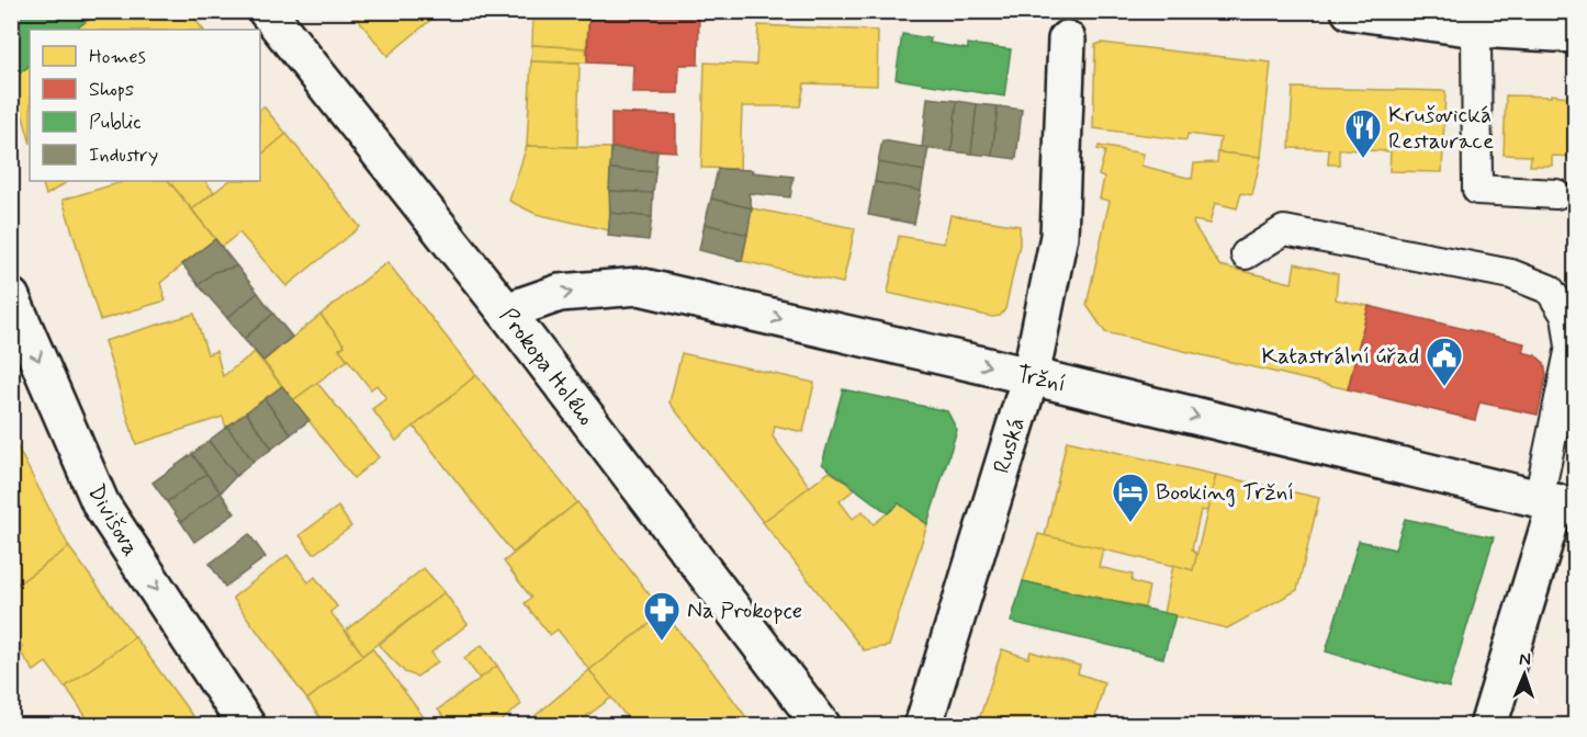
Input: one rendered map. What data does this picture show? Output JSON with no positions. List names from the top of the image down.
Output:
{
  "streets": {
    "street": [
      "Prokopa Holého",
      "Tržní",
      "Ruská",
      "Divišova"
    ]
  },
  "crossings": [
    ["Prokopa Holého", "Tržní"],
    ["Tržní", "Ruská"]
  ],
  "one_way": ["Tržní", "Divišova"],
  "places": {
    "restaurant": ["Krušovická Restaurace"],
    "public building": ["Katastrální úřad"],
    "hotel": ["Booking Tržní"],
    "pharmacy": ["Na Prokopce"]
  },
  "legend": [
    "Homes",
    "Shops",
    "Public",
    "Industry"
  ],
  "north": "top"
}
